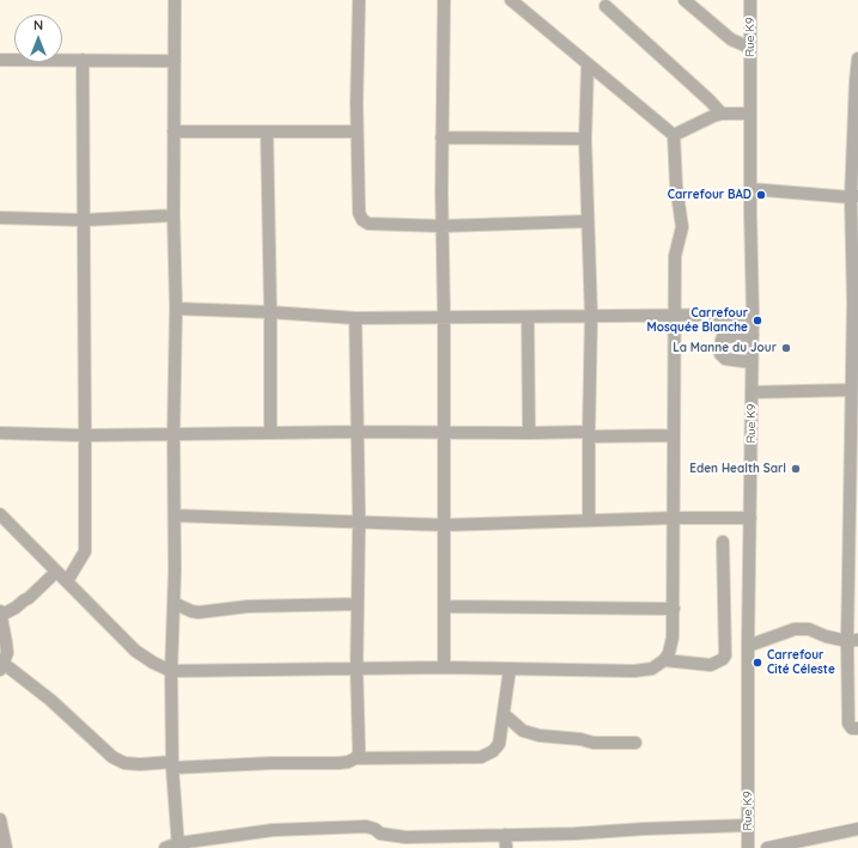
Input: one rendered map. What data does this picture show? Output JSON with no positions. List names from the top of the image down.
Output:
{
  "streets": {
    "street": ["Rue K9"]
  },
  "places": [
    "Carrefour BAD",
    "Carrefour Mosquée Blanche",
    "La Manne du Jour",
    "Eden Health Sarl",
    "Carrefour Cité Céleste"
  ],
  "north": "top"
}
